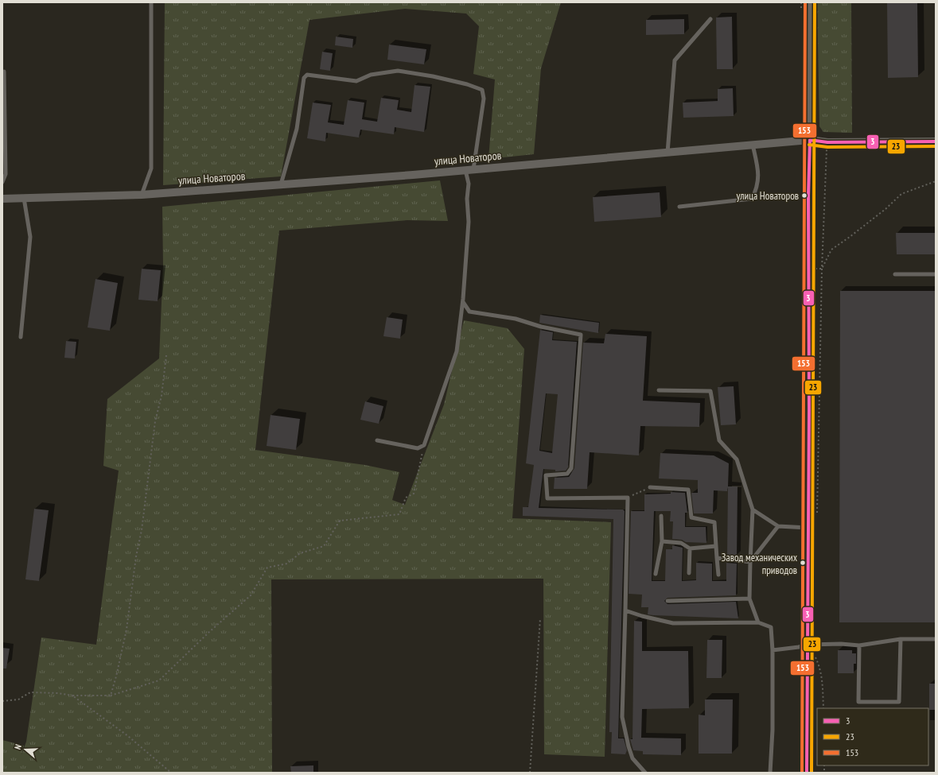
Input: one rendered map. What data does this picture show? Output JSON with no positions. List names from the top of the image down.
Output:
{
  "streets": {
    "street": ["улица Новаторов"]
  },
  "places": ["улица Новаторов", "Завод механических приводов"],
  "lines": ["transit line 23", "transit line 153", "transit line 3"],
  "legend": ["3", "23", "153"],
  "north": "left"
}
